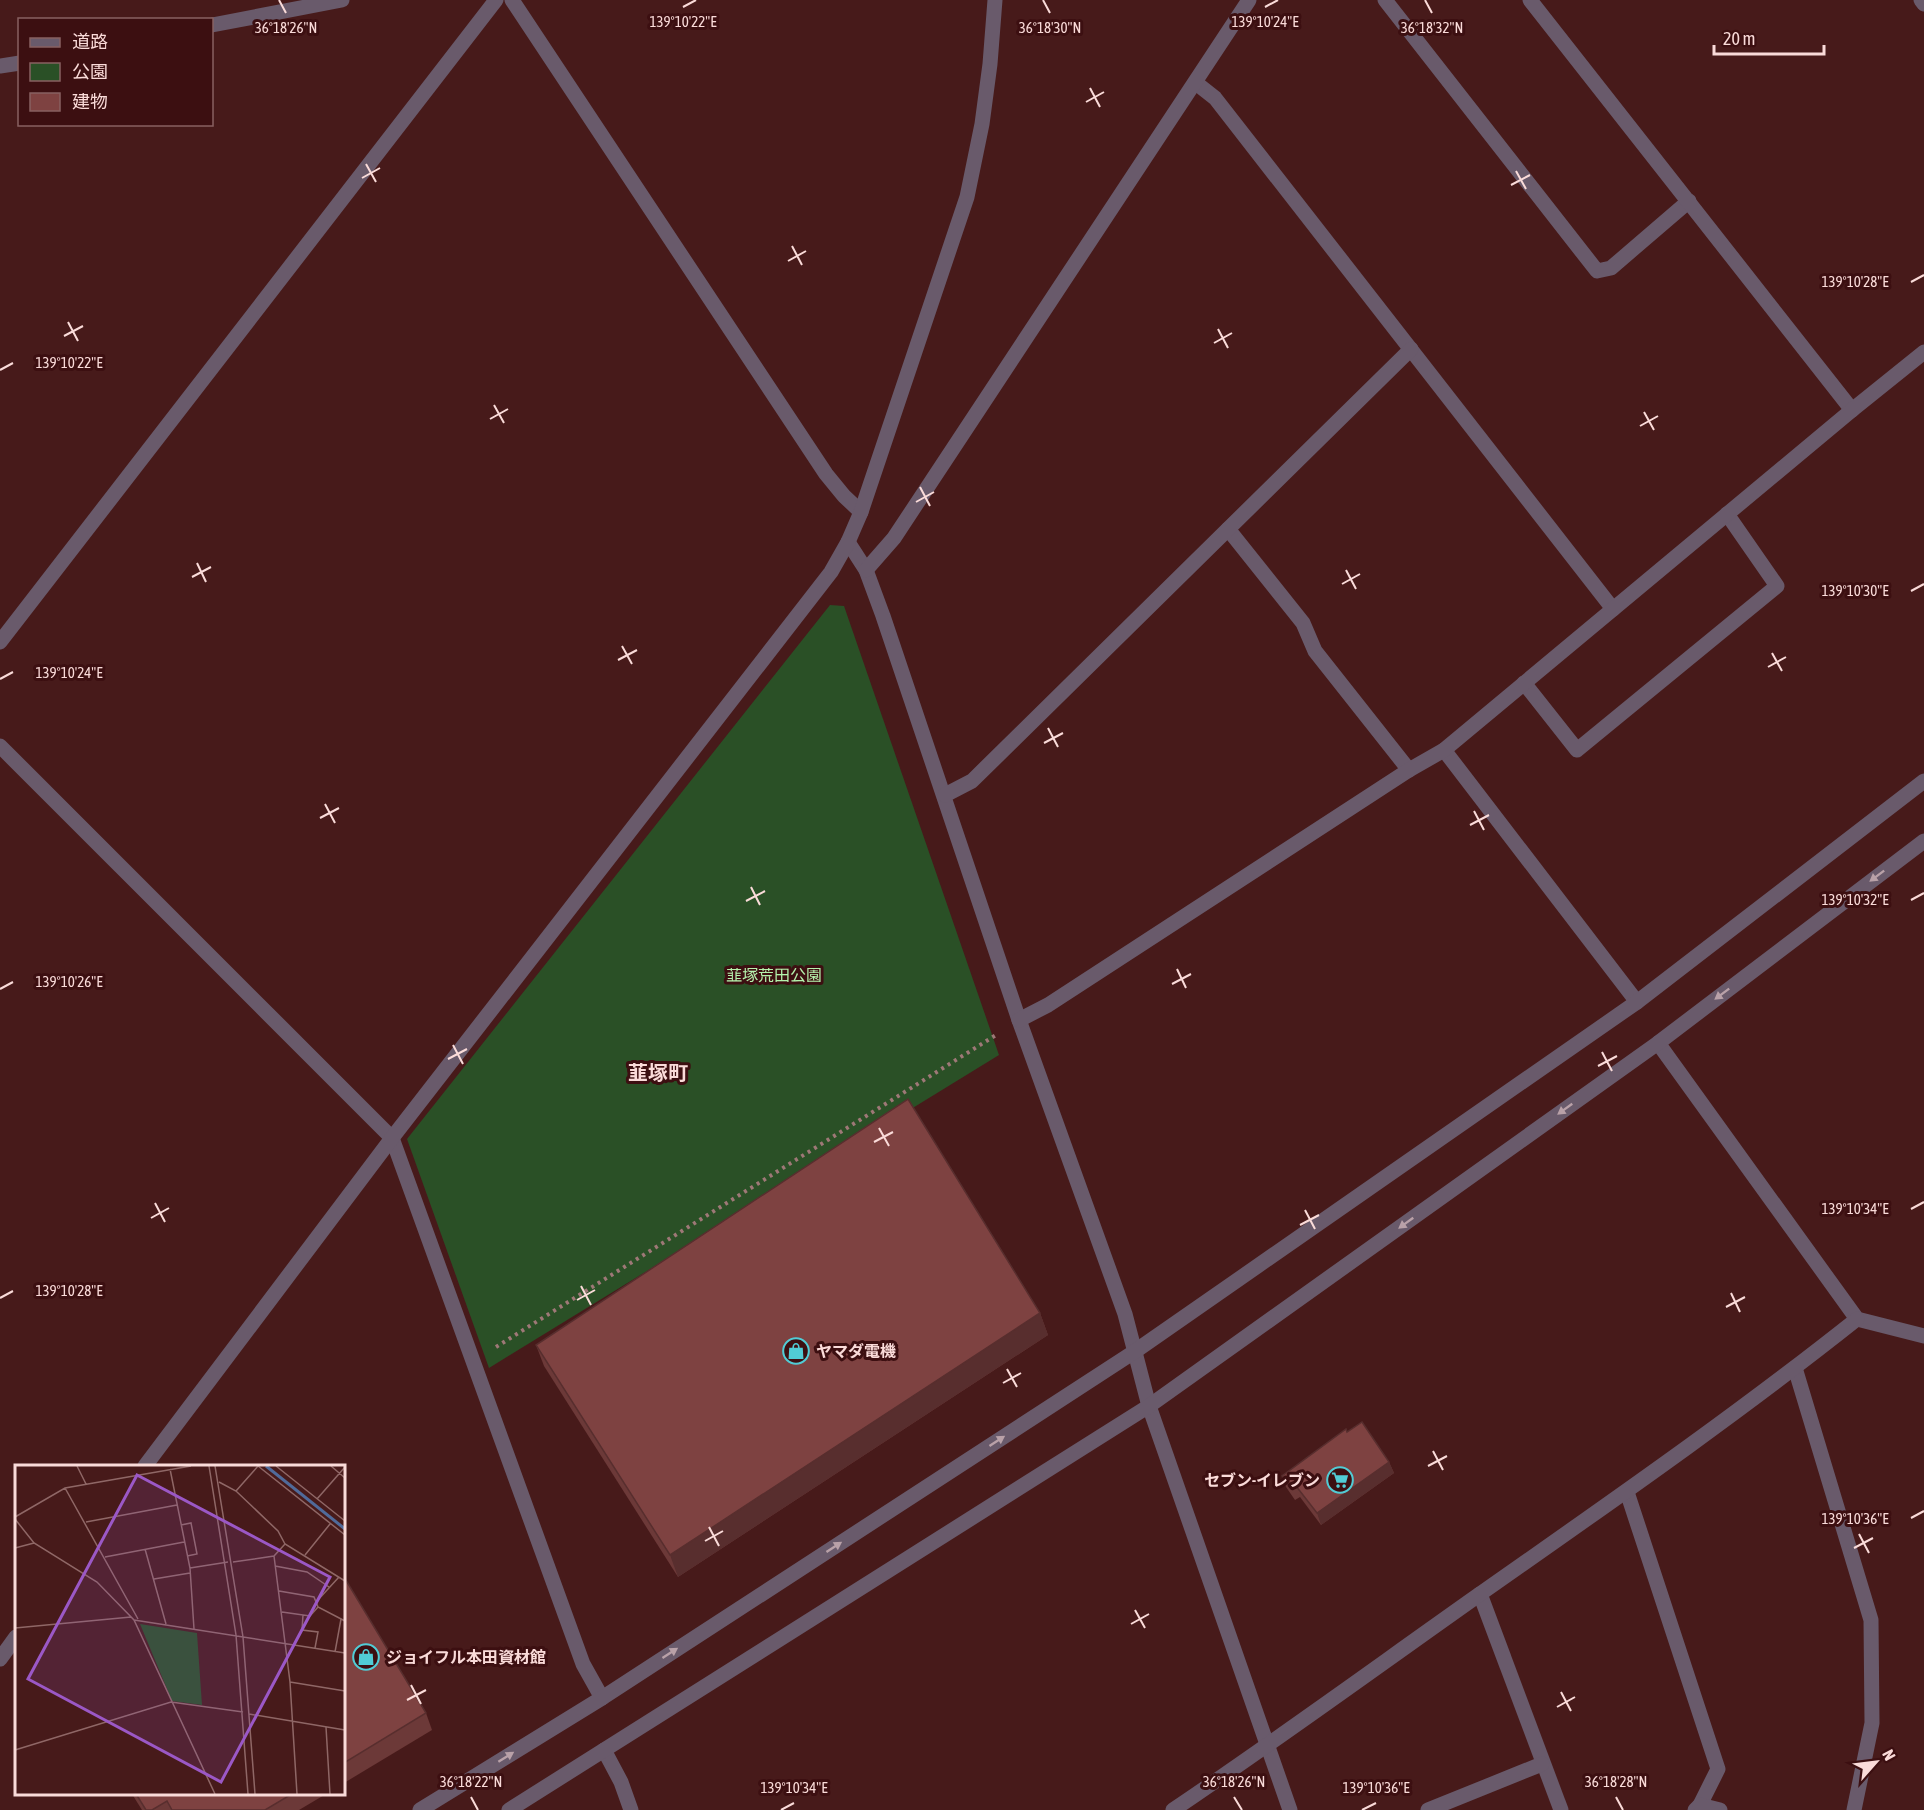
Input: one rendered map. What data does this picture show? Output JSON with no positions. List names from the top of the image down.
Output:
{
  "districts": ["韮塚町"],
  "parks": ["韮塚荒田公園"],
  "places": {
    "shop": ["ヤマダ電機", "ジョイフル本田資材館"],
    "supermarket": ["セブン-イレブン"]
  },
  "legend": ["道路", "公園", "建物"],
  "scale_bar": "20 m",
  "north": "top right",
  "coordinates": [
    "139°10'22\"E",
    "139°10'24\"E",
    "36°18'26\"N",
    "36°18'30\"N",
    "36°18'32\"N",
    "139°10'28\"E",
    "139°10'30\"E",
    "139°10'32\"E",
    "139°10'26\"E",
    "139°10'34\"E",
    "139°10'36\"E",
    "36°18'22\"N",
    "36°18'28\"N"
  ]
}
